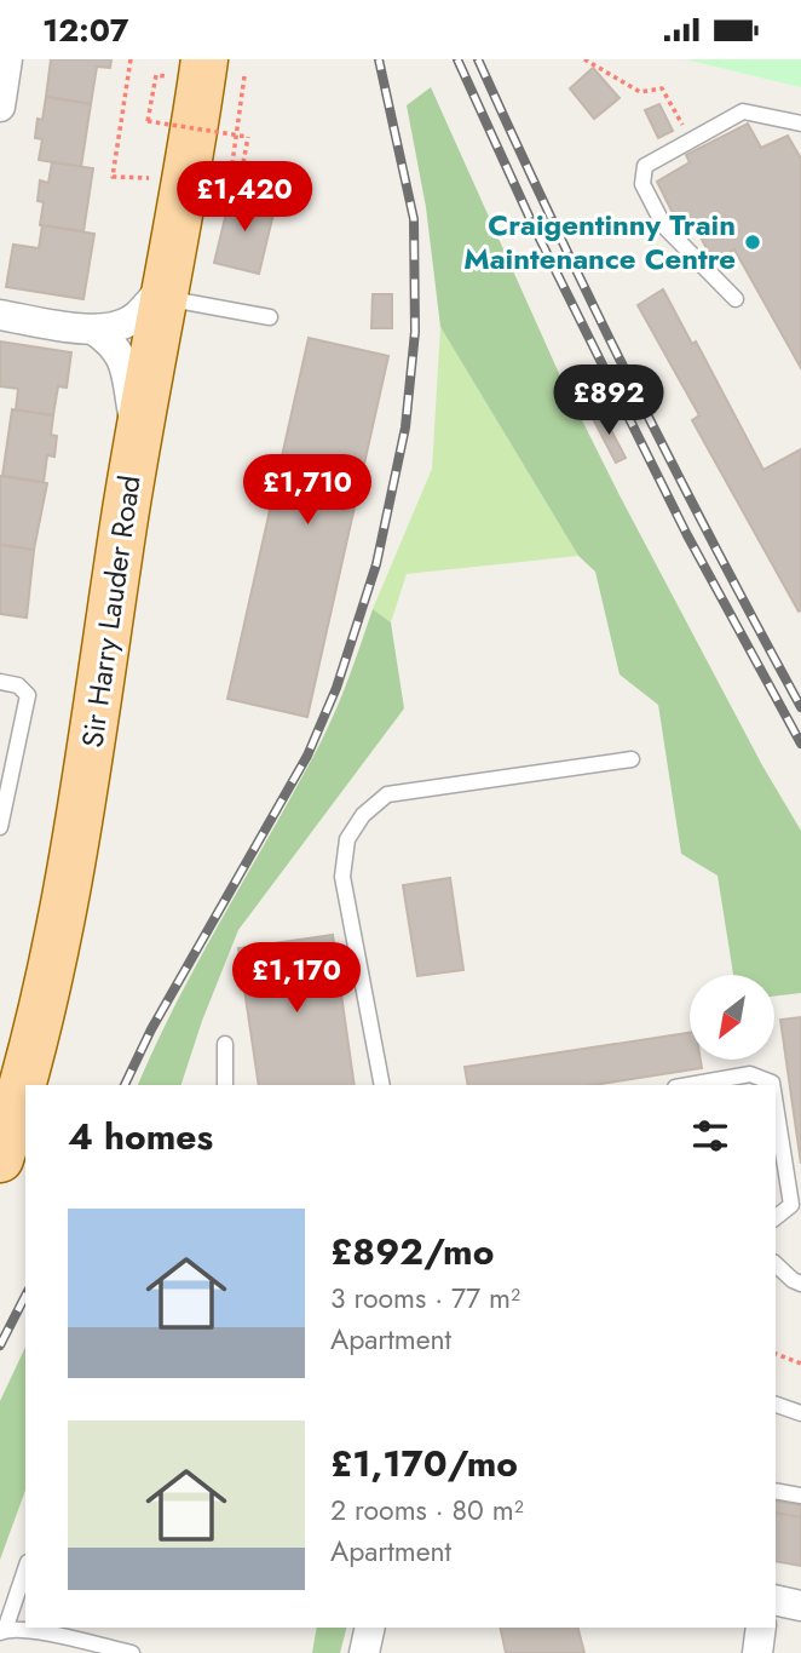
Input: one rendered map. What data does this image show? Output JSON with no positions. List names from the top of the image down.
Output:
{
  "streets": {
    "main road": ["Sir Harry Lauder Road"]
  },
  "places": ["Craigentinny Train Maintenance Centre"],
  "north": "bottom left",
  "page": {
    "status": "12:07",
    "price": [
      "£1,420",
      "£892",
      "£1,710",
      "£1,170"
    ],
    "heading": "4 homes",
    "list": [
      {
        "name": "£892/mo",
        "note": "3 rooms · 77 m² · Apartment"
      },
      {
        "name": "£1,170/mo",
        "note": "2 rooms · 80 m² · Apartment"
      }
    ]
  }
}
